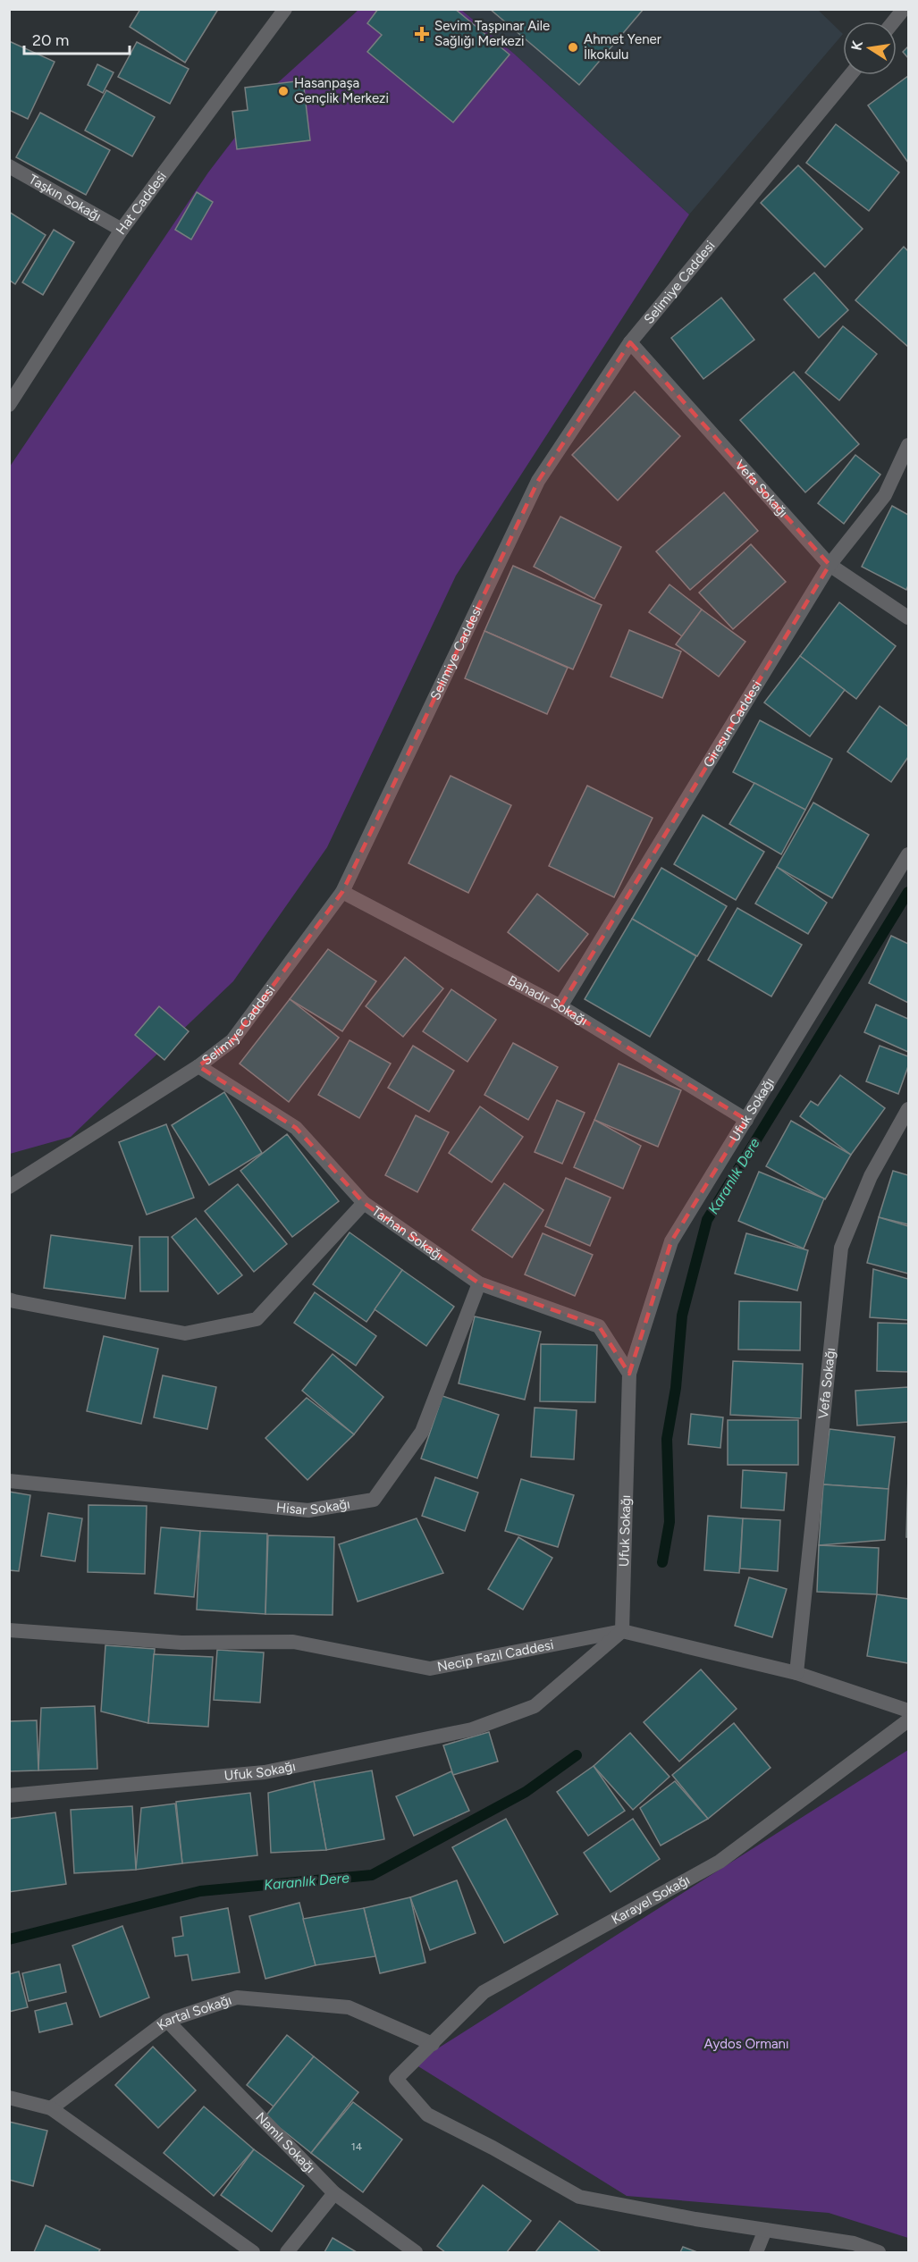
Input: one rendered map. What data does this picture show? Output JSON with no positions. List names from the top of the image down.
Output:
{
  "streets": {
    "street": [
      "Taşkın Sokağı",
      "Hat Caddesi",
      "Selimiye Caddesi",
      "Vefa Sokağı",
      "Giresun Caddesi",
      "Bahadır Sokağı",
      "Ufuk Sokağı",
      "Tarhan Sokağı",
      "Hisar Sokağı",
      "Necip Fazıl Caddesi",
      "Karayel Sokağı",
      "Kartal Sokağı",
      "Namlı Sokağı"
    ]
  },
  "crossings": [
    ["Taşkın Sokağı", "Hat Caddesi"],
    ["Selimiye Caddesi", "Vefa Sokağı"],
    ["Selimiye Caddesi", "Bahadır Sokağı"],
    ["Selimiye Caddesi", "Tarhan Sokağı"],
    ["Vefa Sokağı", "Giresun Caddesi"],
    ["Vefa Sokağı", "Necip Fazıl Caddesi"],
    ["Giresun Caddesi", "Bahadır Sokağı"],
    ["Bahadır Sokağı", "Ufuk Sokağı"],
    ["Ufuk Sokağı", "Tarhan Sokağı"],
    ["Ufuk Sokağı", "Necip Fazıl Caddesi"],
    ["Tarhan Sokağı", "Hisar Sokağı"],
    ["Karayel Sokağı", "Kartal Sokağı"],
    ["Kartal Sokağı", "Namlı Sokağı"]
  ],
  "water": ["Karanlık Dere"],
  "parks": ["Aydos Ormanı"],
  "places": {
    "health": ["Sevim Taşpınar Aile Sağlığı Merkezi"],
    "other": ["Ahmet Yener İlkokulu", "Hasanpaşa Gençlik Merkezi"]
  },
  "house_numbers": ["14"],
  "scale_bar": "20 m",
  "north": "left"
}
